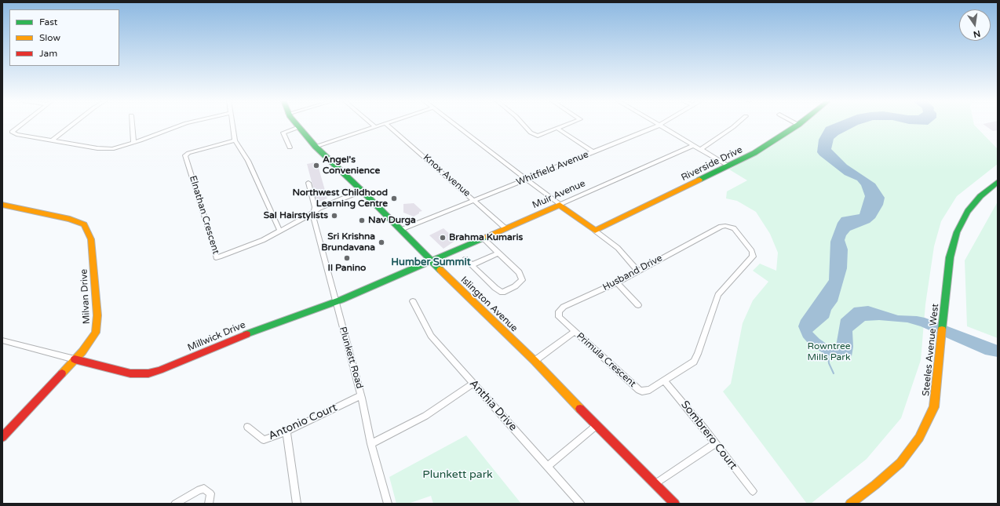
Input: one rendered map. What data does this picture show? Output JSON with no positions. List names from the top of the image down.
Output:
{
  "streets": {
    "street": [
      "Riverside Drive",
      "Whitfield Avenue",
      "Knox Avenue",
      "Muir Avenue",
      "Elnathan Crescent",
      "Husband Drive",
      "Milvan Drive",
      "Islington Avenue",
      "Millwick Drive",
      "Steeles Avenue West",
      "Plunkett Road",
      "Primula Crescent",
      "Anthia Drive",
      "Antonio Court",
      "Sombrero Court"
    ]
  },
  "crossings": [
    ["Whitfield Avenue", "Knox Avenue"],
    ["Whitfield Avenue", "Islington Avenue"],
    ["Knox Avenue", "Muir Avenue"],
    ["Muir Avenue", "Islington Avenue"],
    ["Muir Avenue", "Millwick Drive"],
    ["Elnathan Crescent", "Islington Avenue"],
    ["Elnathan Crescent", "Plunkett Road"],
    ["Husband Drive", "Primula Crescent"],
    ["Milvan Drive", "Millwick Drive"],
    ["Islington Avenue", "Millwick Drive"],
    ["Millwick Drive", "Plunkett Road"],
    ["Plunkett Road", "Antonio Court"],
    ["Primula Crescent", "Sombrero Court"]
  ],
  "districts": ["Humber Summit"],
  "parks": ["Rowntree Mills Park", "Plunkett park"],
  "places": [
    "Angel's Convenience",
    "Northwest Childhood Learning Centre",
    "Sal Hairstylists",
    "Nav Durga",
    "Brahma Kumaris",
    "Sri Krishna Brundavana",
    "Il Panino"
  ],
  "legend": ["Fast", "Slow", "Jam"],
  "north": "bottom"
}
